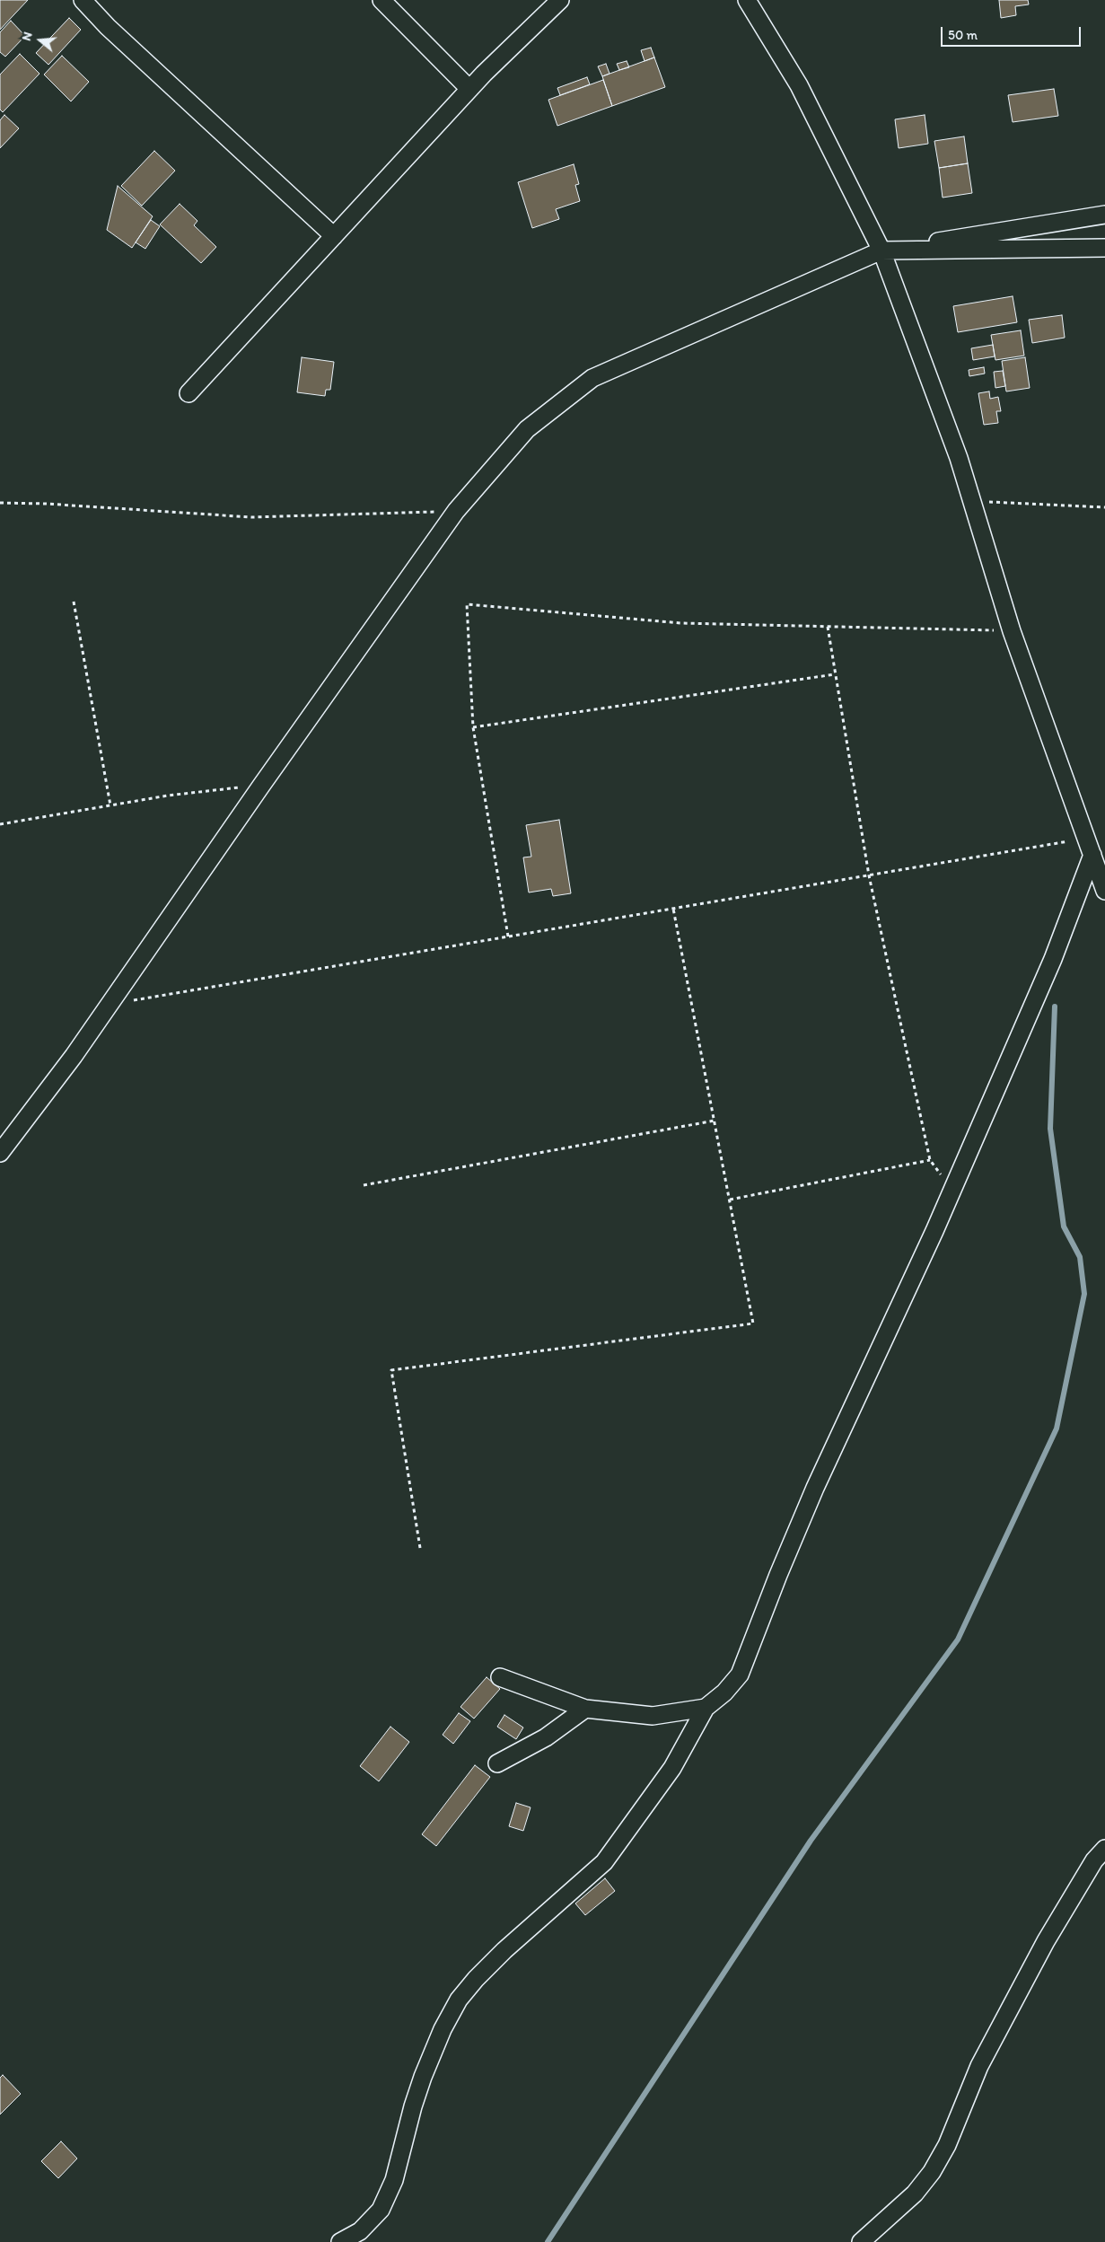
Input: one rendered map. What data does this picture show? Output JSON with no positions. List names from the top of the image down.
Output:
{
  "scale_bar": "50 m",
  "north": "left"
}
